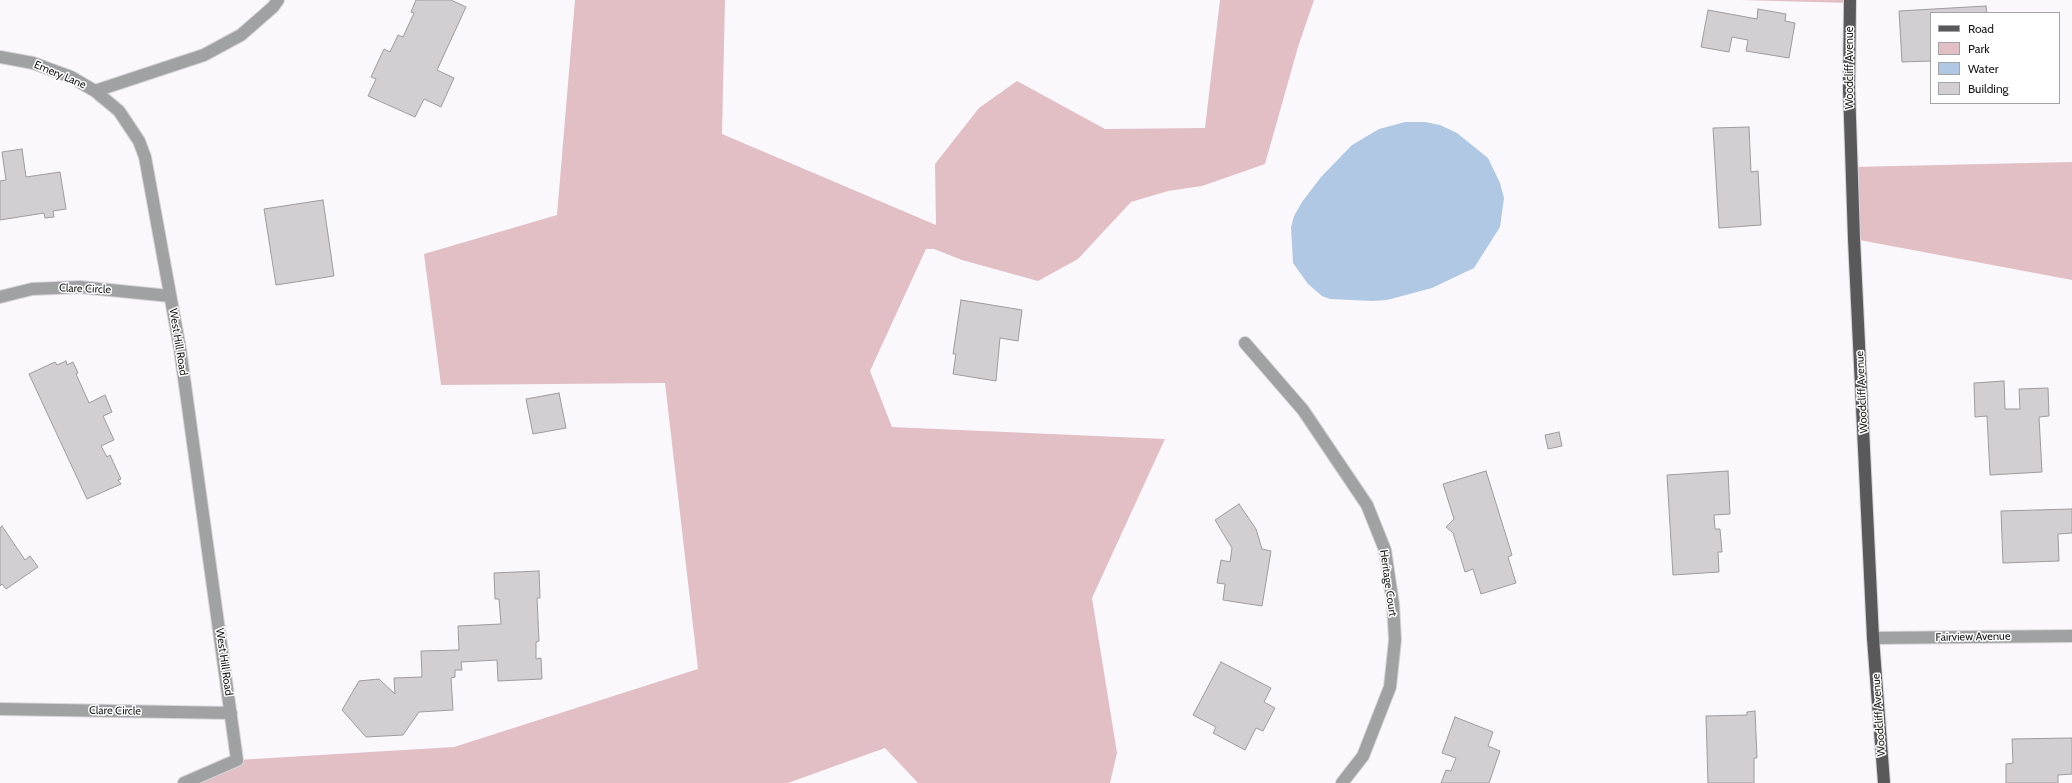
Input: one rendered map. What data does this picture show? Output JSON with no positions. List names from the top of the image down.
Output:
{
  "streets": {
    "main road": ["Woodcliff Avenue"],
    "street": [
      "Emery Lane",
      "Clare Circle",
      "West Hill Road",
      "Heritage Court",
      "Fairview Avenue"
    ]
  },
  "crossings": [
    ["Woodcliff Avenue", "Fairview Avenue"],
    ["Emery Lane", "West Hill Road"],
    ["Clare Circle", "West Hill Road"]
  ],
  "legend": [
    "Road",
    "Park",
    "Water",
    "Building"
  ]
}
